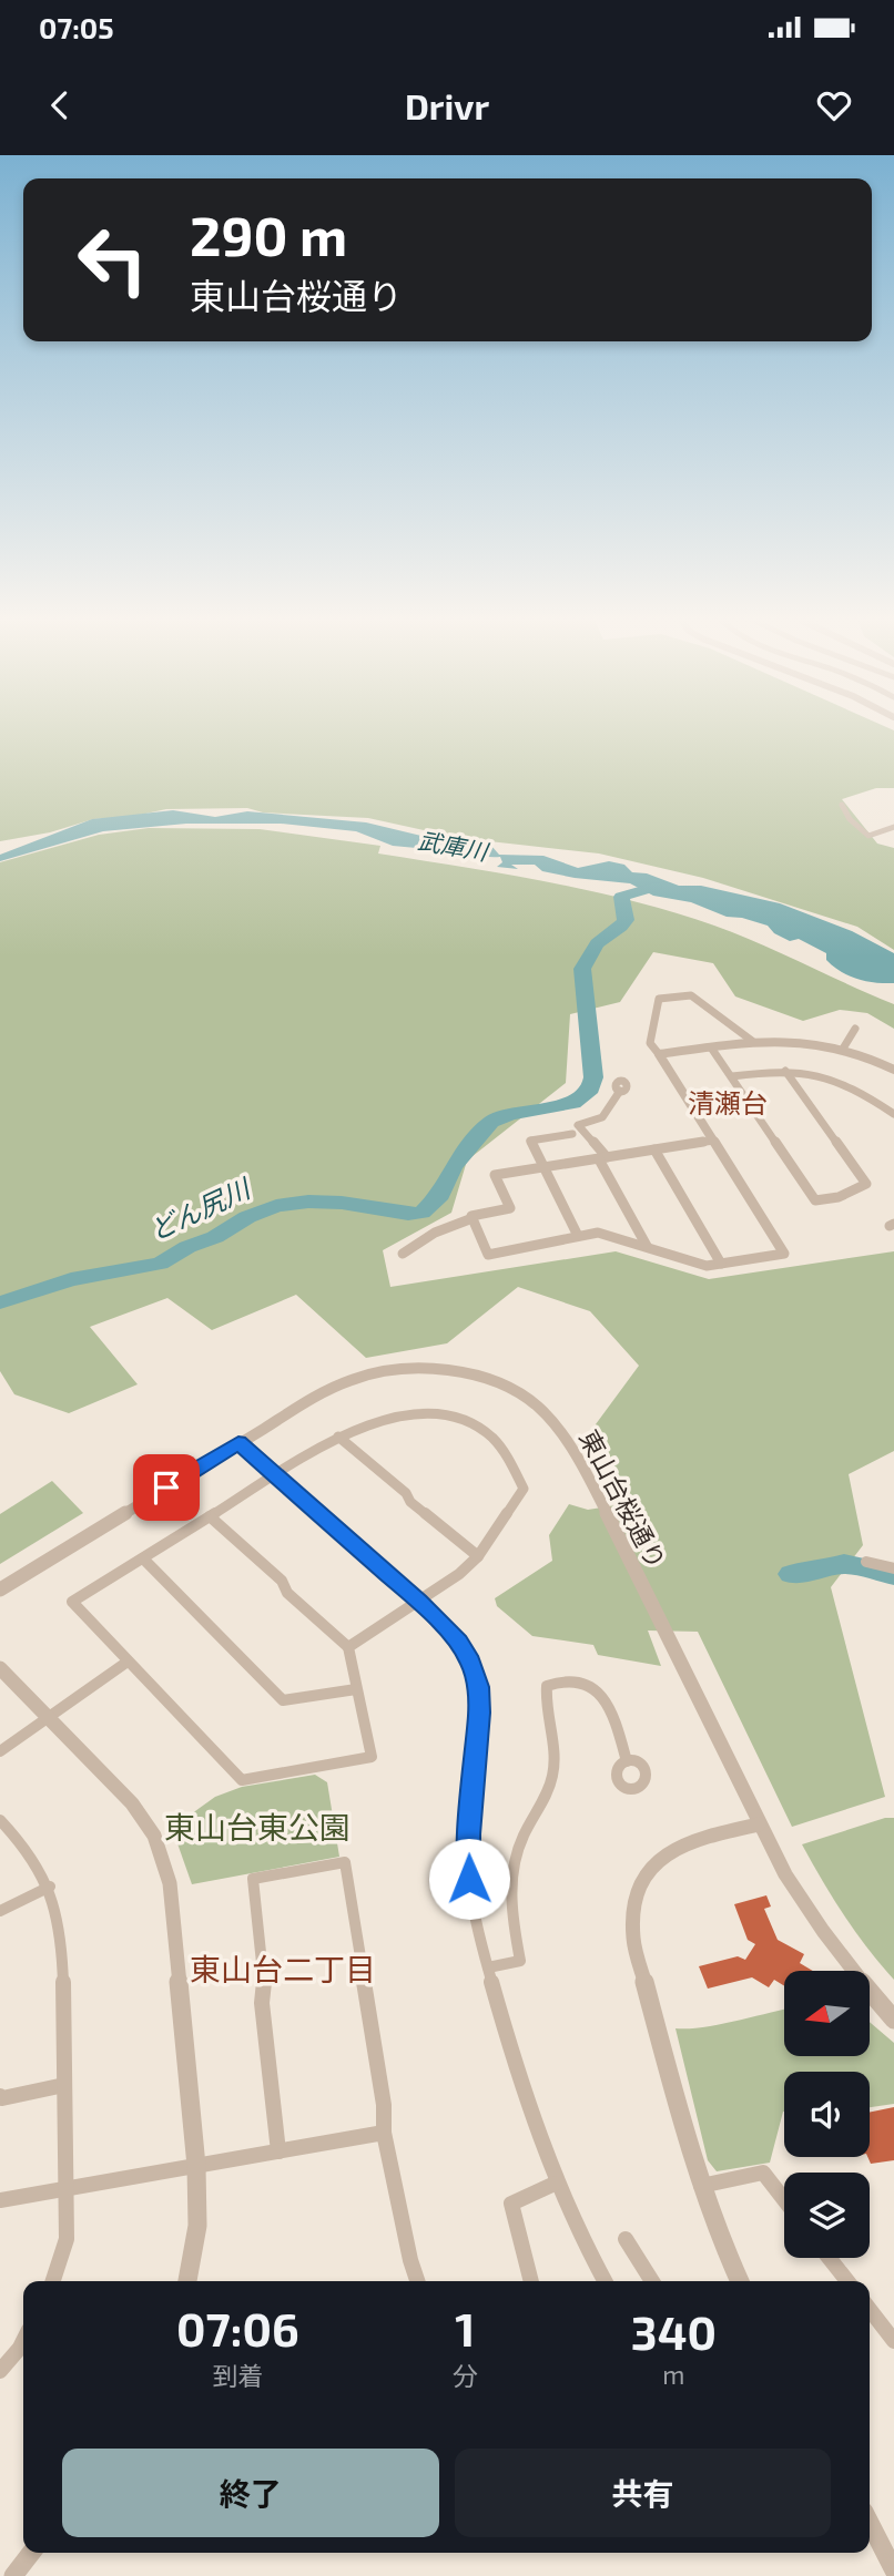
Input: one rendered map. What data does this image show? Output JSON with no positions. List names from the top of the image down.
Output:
{
  "streets": {
    "street": ["東山台桜通り"]
  },
  "districts": ["清瀬台", "東山台二丁目"],
  "water": ["武庫川", "どん尻川"],
  "parks": ["東山台東公園"],
  "north": "left",
  "page": {
    "status": "07:05",
    "header": "Drivr",
    "turn": ["290 m", "東山台桜通り"],
    "eta": [
      "07:06",
      "到着",
      "1",
      "分",
      "340",
      "m"
    ],
    "buttons": ["終了", "共有"]
  }
}
